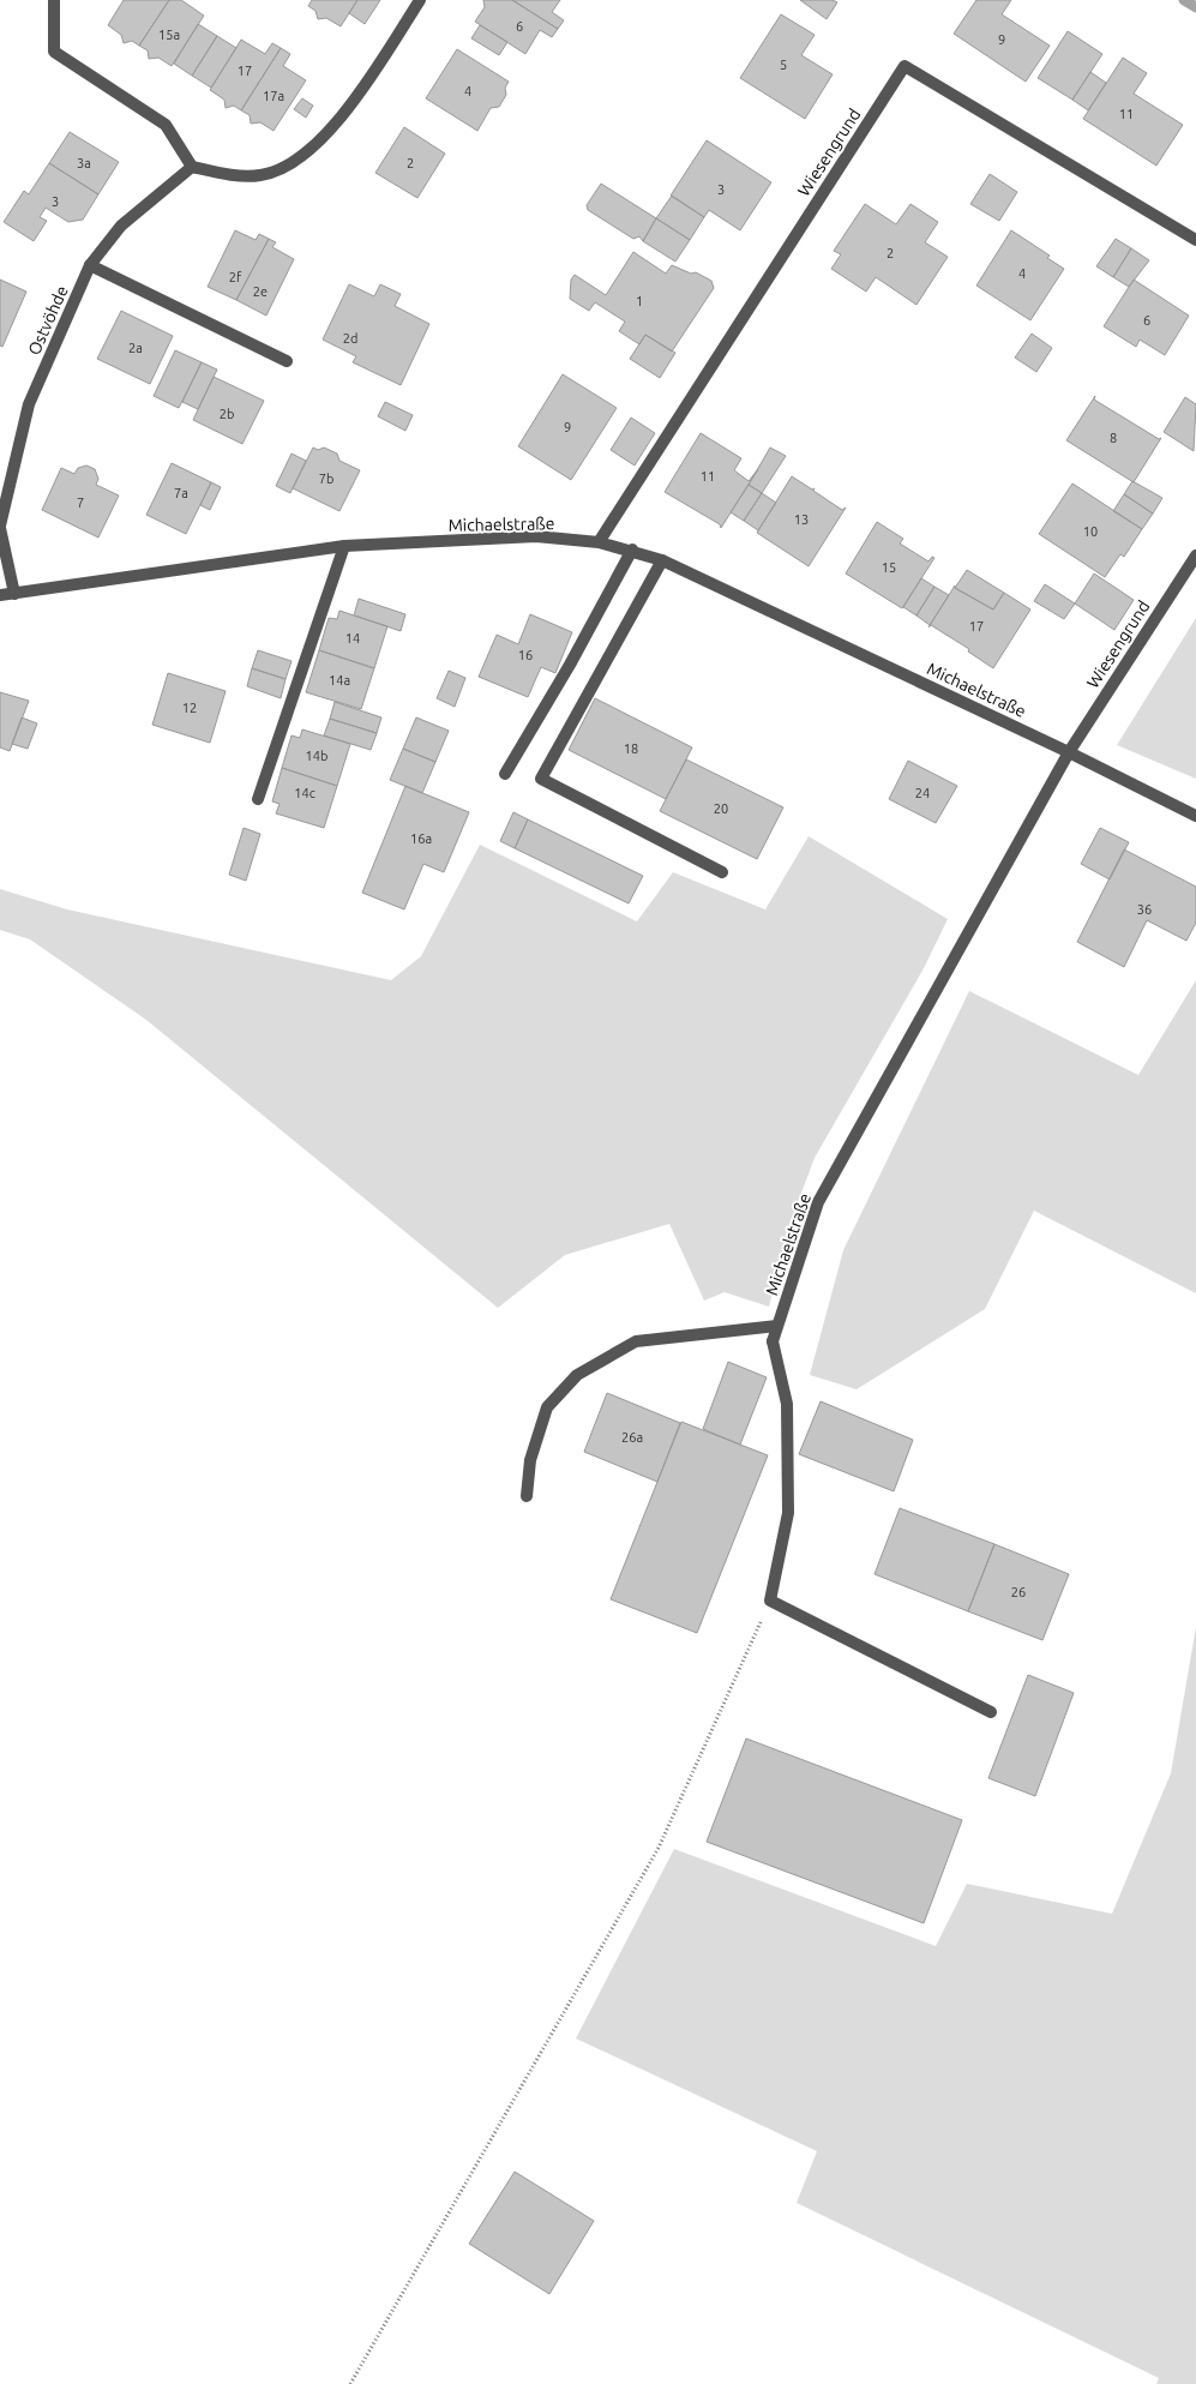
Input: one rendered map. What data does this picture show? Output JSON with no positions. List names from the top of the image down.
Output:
{
  "streets": {
    "street": ["Wiesengrund", "Ostvöhde", "Michaelstraße"]
  },
  "crossings": [
    ["Wiesengrund", "Michaelstraße"],
    ["Ostvöhde", "Michaelstraße"]
  ],
  "house_numbers": [
    "6",
    "15a",
    "9",
    "5",
    "17",
    "4",
    "17a",
    "11",
    "3a",
    "2",
    "3",
    "3",
    "2",
    "4",
    "2f",
    "2e",
    "1",
    "6",
    "2d",
    "2a",
    "2b",
    "9",
    "8",
    "11",
    "7b",
    "7a",
    "7",
    "13",
    "10",
    "15",
    "17",
    "14",
    "16",
    "14a",
    "12",
    "18",
    "14b",
    "14c",
    "24",
    "20",
    "16a",
    "36",
    "26a",
    "26"
  ]
}
